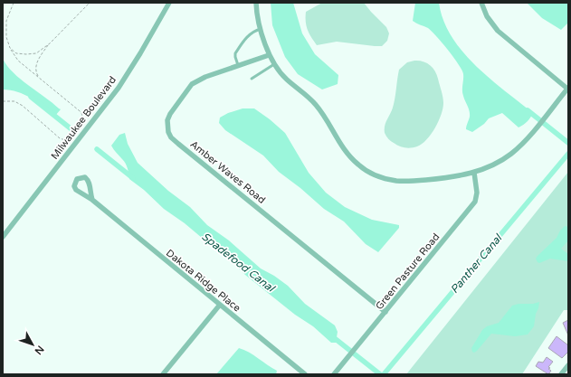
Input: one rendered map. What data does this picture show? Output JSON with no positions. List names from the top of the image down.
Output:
{
  "streets": {
    "street": [
      "Milwaukee Boulevard",
      "Amber Waves Road",
      "Green Pasture Road",
      "Dakota Ridge Place"
    ]
  },
  "crossings": [
    ["Amber Waves Road", "Green Pasture Road"]
  ],
  "water": ["Spadefood Canal", "Panther Canal"],
  "north": "bottom right"
}
